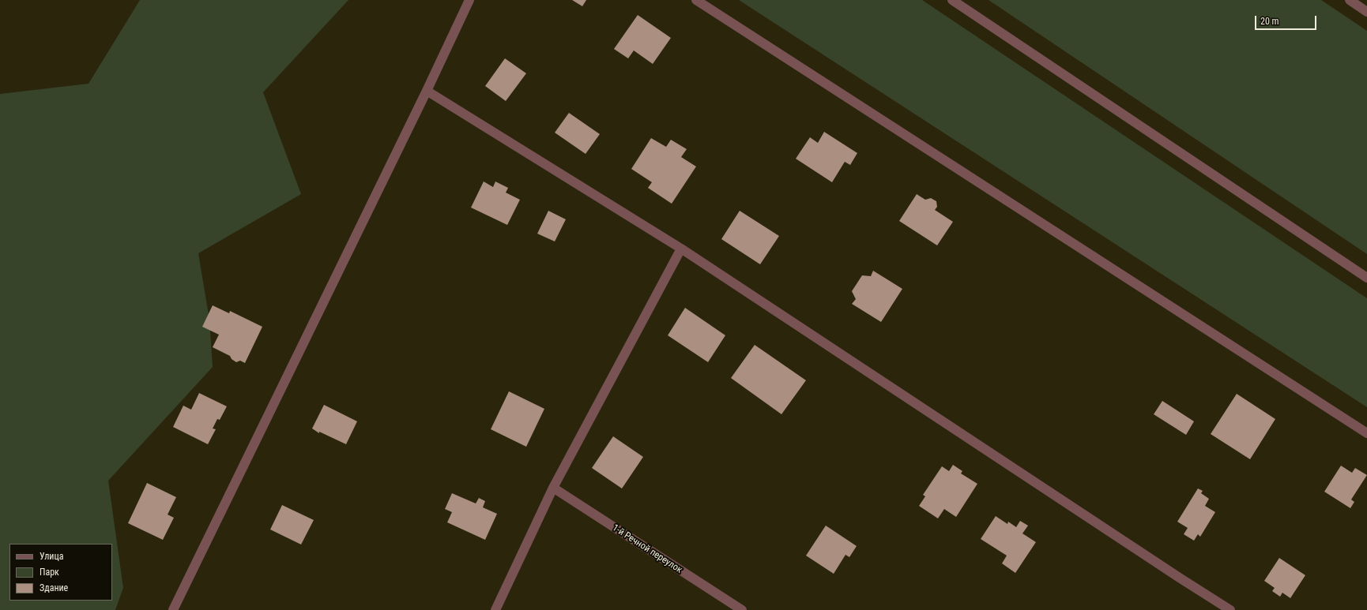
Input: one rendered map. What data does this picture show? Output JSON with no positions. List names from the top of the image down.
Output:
{
  "streets": {
    "street": ["1-й Речной переулок"]
  },
  "legend": ["Улица", "Парк", "Здание"],
  "scale_bar": "20 m"
}
